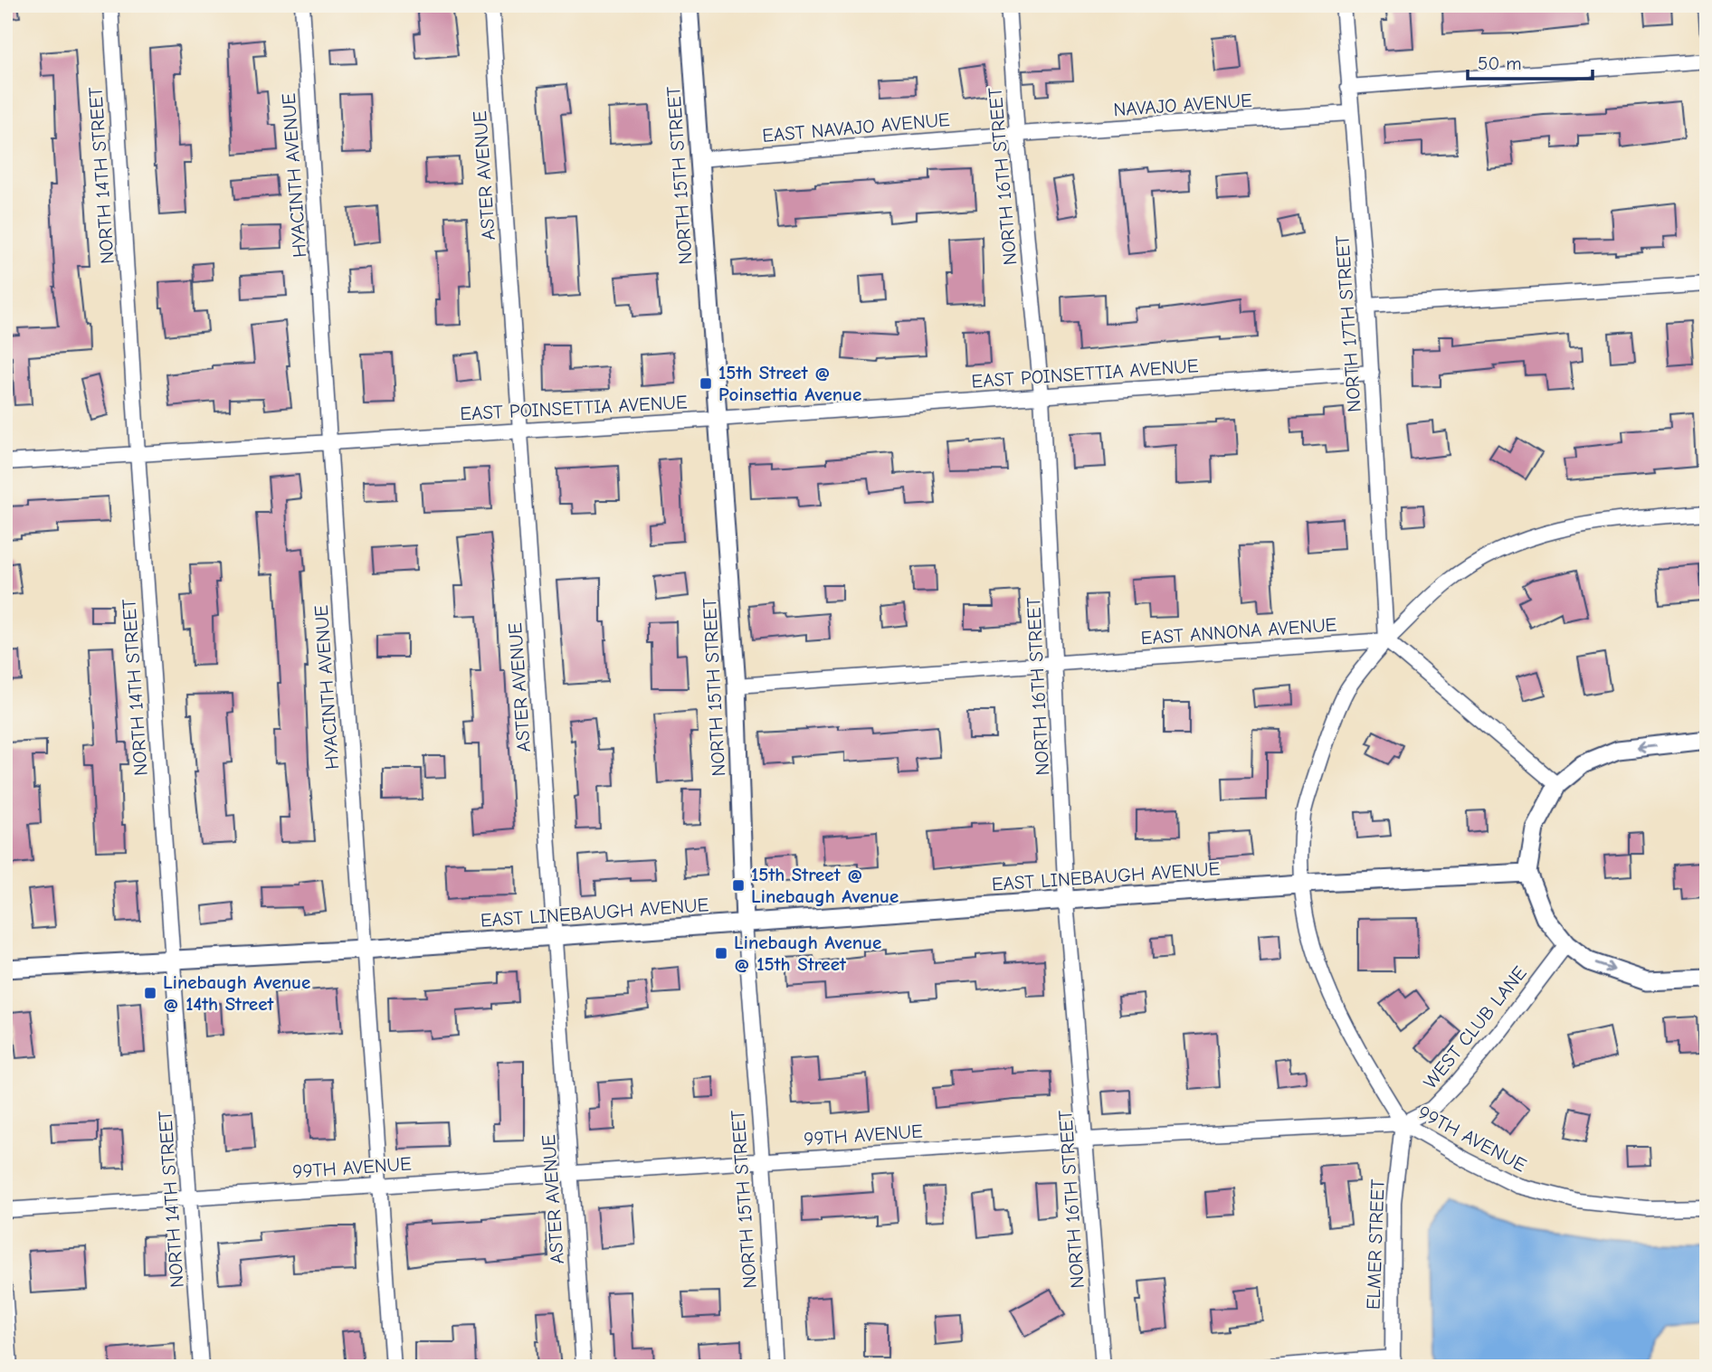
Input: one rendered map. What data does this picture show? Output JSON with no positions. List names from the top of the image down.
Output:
{
  "streets": {
    "street": [
      "NAVAJO AVENUE",
      "EAST NAVAJO AVENUE",
      "NORTH 14TH STREET",
      "HYACINTH AVENUE",
      "ASTER AVENUE",
      "NORTH 15TH STREET",
      "NORTH 16TH STREET",
      "NORTH 17TH STREET",
      "EAST POINSETTIA AVENUE",
      "EAST ANNONA AVENUE",
      "EAST LINEBAUGH AVENUE",
      "WEST CLUB LANE",
      "99TH AVENUE",
      "ELMER STREET"
    ]
  },
  "crossings": [
    ["NAVAJO AVENUE", "EAST NAVAJO AVENUE"],
    ["NAVAJO AVENUE", "NORTH 16TH STREET"],
    ["NAVAJO AVENUE", "NORTH 17TH STREET"],
    ["EAST NAVAJO AVENUE", "NORTH 15TH STREET"],
    ["EAST NAVAJO AVENUE", "NORTH 16TH STREET"],
    ["NORTH 14TH STREET", "EAST POINSETTIA AVENUE"],
    ["NORTH 14TH STREET", "EAST LINEBAUGH AVENUE"],
    ["NORTH 14TH STREET", "99TH AVENUE"],
    ["HYACINTH AVENUE", "EAST POINSETTIA AVENUE"],
    ["HYACINTH AVENUE", "EAST LINEBAUGH AVENUE"],
    ["HYACINTH AVENUE", "99TH AVENUE"],
    ["ASTER AVENUE", "EAST POINSETTIA AVENUE"],
    ["ASTER AVENUE", "EAST LINEBAUGH AVENUE"],
    ["ASTER AVENUE", "99TH AVENUE"],
    ["NORTH 15TH STREET", "EAST POINSETTIA AVENUE"],
    ["NORTH 15TH STREET", "EAST ANNONA AVENUE"],
    ["NORTH 15TH STREET", "EAST LINEBAUGH AVENUE"],
    ["NORTH 15TH STREET", "99TH AVENUE"],
    ["NORTH 16TH STREET", "EAST POINSETTIA AVENUE"],
    ["NORTH 16TH STREET", "EAST ANNONA AVENUE"],
    ["NORTH 16TH STREET", "EAST LINEBAUGH AVENUE"],
    ["NORTH 16TH STREET", "99TH AVENUE"],
    ["NORTH 17TH STREET", "EAST POINSETTIA AVENUE"],
    ["NORTH 17TH STREET", "EAST ANNONA AVENUE"],
    ["WEST CLUB LANE", "99TH AVENUE"],
    ["WEST CLUB LANE", "ELMER STREET"],
    ["99TH AVENUE", "ELMER STREET"]
  ],
  "places": {
    "transit": [
      "15th Street @ Poinsettia Avenue",
      "15th Street @ Linebaugh Avenue",
      "Linebaugh Avenue @ 15th Street",
      "Linebaugh Avenue @ 14th Street"
    ]
  },
  "scale_bar": "50 m"
}
